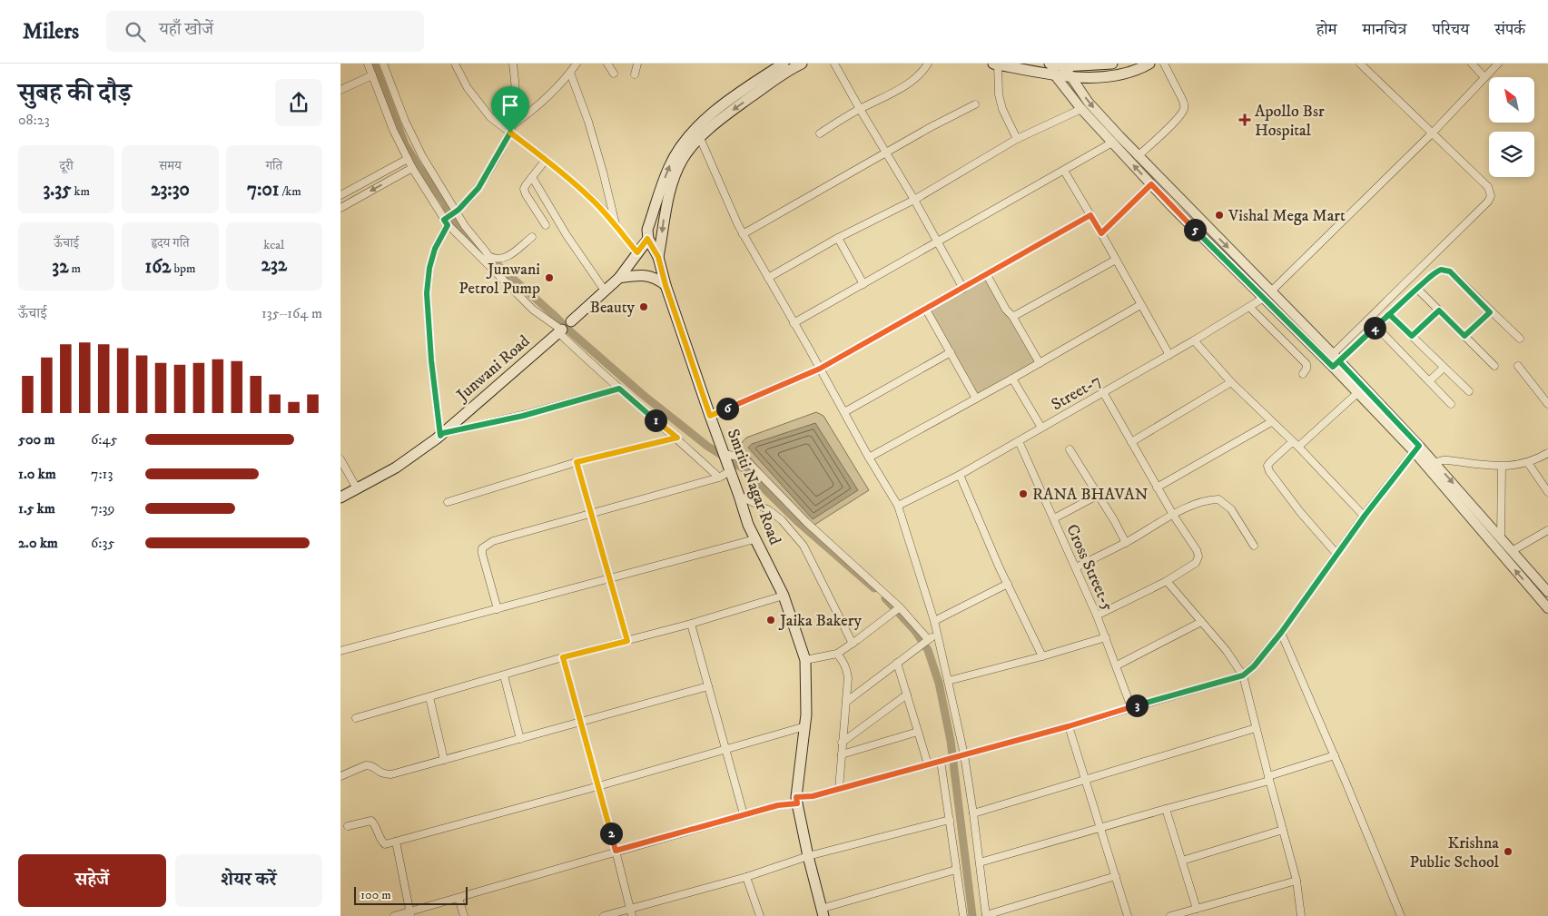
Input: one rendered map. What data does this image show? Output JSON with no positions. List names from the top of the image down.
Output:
{
  "streets": {
    "main road": ["Junwani Road", "Smriti Nagar Road"],
    "street": ["Street-7", "Cross Street-5"]
  },
  "crossings": [
    ["Junwani Road", "Smriti Nagar Road"],
    ["Street-7", "Cross Street-5"]
  ],
  "places": {
    "health": ["Apollo Bsr Hospital"],
    "other": [
      "Vishal Mega Mart",
      "Junwani Petrol Pump",
      "Beauty",
      "RANA BHAVAN",
      "Jaika Bakery",
      "Krishna Public School"
    ]
  },
  "scale_bar": "100 m",
  "north": "top left",
  "page": {
    "header": "Milers",
    "search": "यहाँ खोजें",
    "nav": [
      "होम",
      "मानचित्र",
      "परिचय",
      "संपर्क"
    ],
    "heading": ["सुबह की दौड़", "08:23"],
    "stats": [
      ["दूरी", "3.35 km"],
      ["समय", "23:30"],
      ["गति", "7:01 /km"],
      ["ऊँचाई", "32 m"],
      ["हृदय गति", "162 bpm"],
      ["kcal", "232"]
    ],
    "pins": [
      "5",
      "4",
      "6",
      "1",
      "3",
      "2"
    ],
    "chart": ["ऊँचाई", "135–164 m"],
    "list": [
      {
        "name": "500 m",
        "note": "6:45"
      },
      {
        "name": "1.0 km",
        "note": "7:13"
      },
      {
        "name": "1.5 km",
        "note": "7:39"
      },
      {
        "name": "2.0 km",
        "note": "6:35"
      }
    ],
    "buttons": ["सहेजें", "शेयर करें"],
    "scale": "100 m"
  }
}
